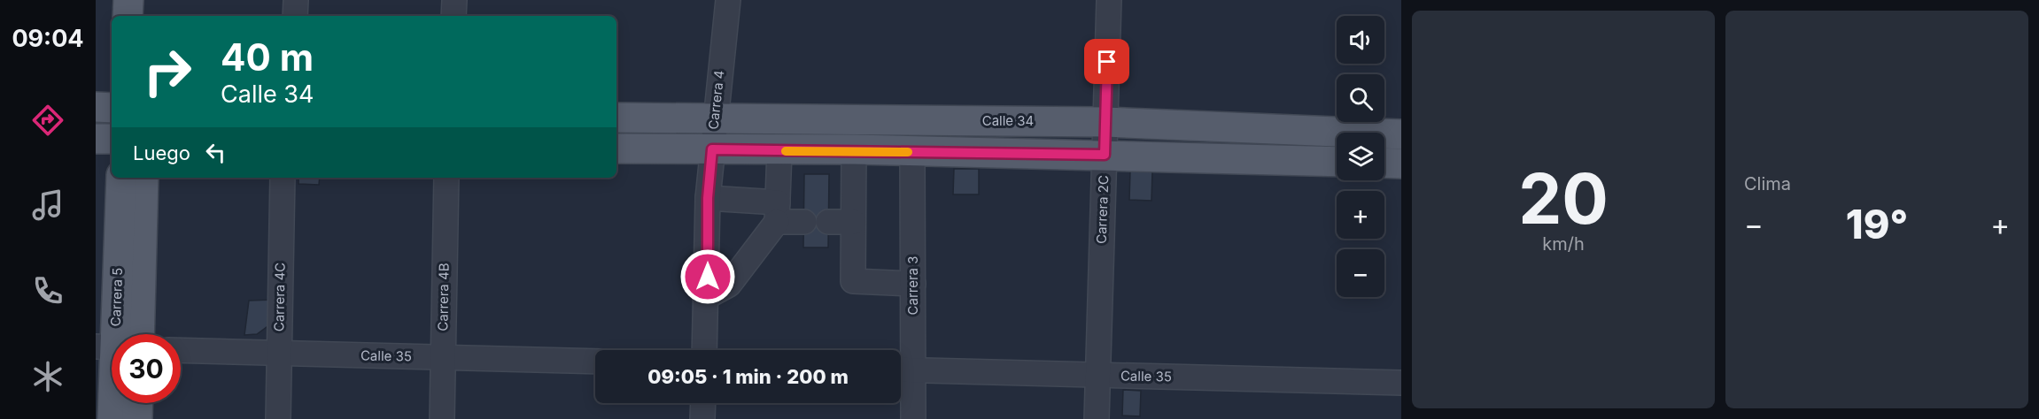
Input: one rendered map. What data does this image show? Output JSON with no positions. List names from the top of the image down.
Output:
{
  "streets": {
    "main road": ["Calle 34", "Carrera 5"],
    "street": [
      "Carrera 4",
      "Carrera 2C",
      "Carrera 3",
      "Carrera 4C",
      "Carrera 4B",
      "Calle 35"
    ]
  },
  "crossings": [
    ["Carrera 4", "Calle 34"],
    ["Calle 34", "Carrera 2C"],
    ["Carrera 2C", "Calle 35"],
    ["Carrera 3", "Calle 35"],
    ["Carrera 4C", "Calle 35"],
    ["Carrera 4B", "Calle 35"]
  ],
  "page": {
    "tabs": "09:04",
    "tile": [
      ["20", "km/h"],
      "Clima"
    ],
    "map_buttons": ["+", "−"],
    "turn": ["40 m", "Calle 34"],
    "then": "Luego",
    "heat": ["−", "19°", "+"],
    "limit": "30",
    "trip": "09:05 · 1 min · 200 m"
  }
}
